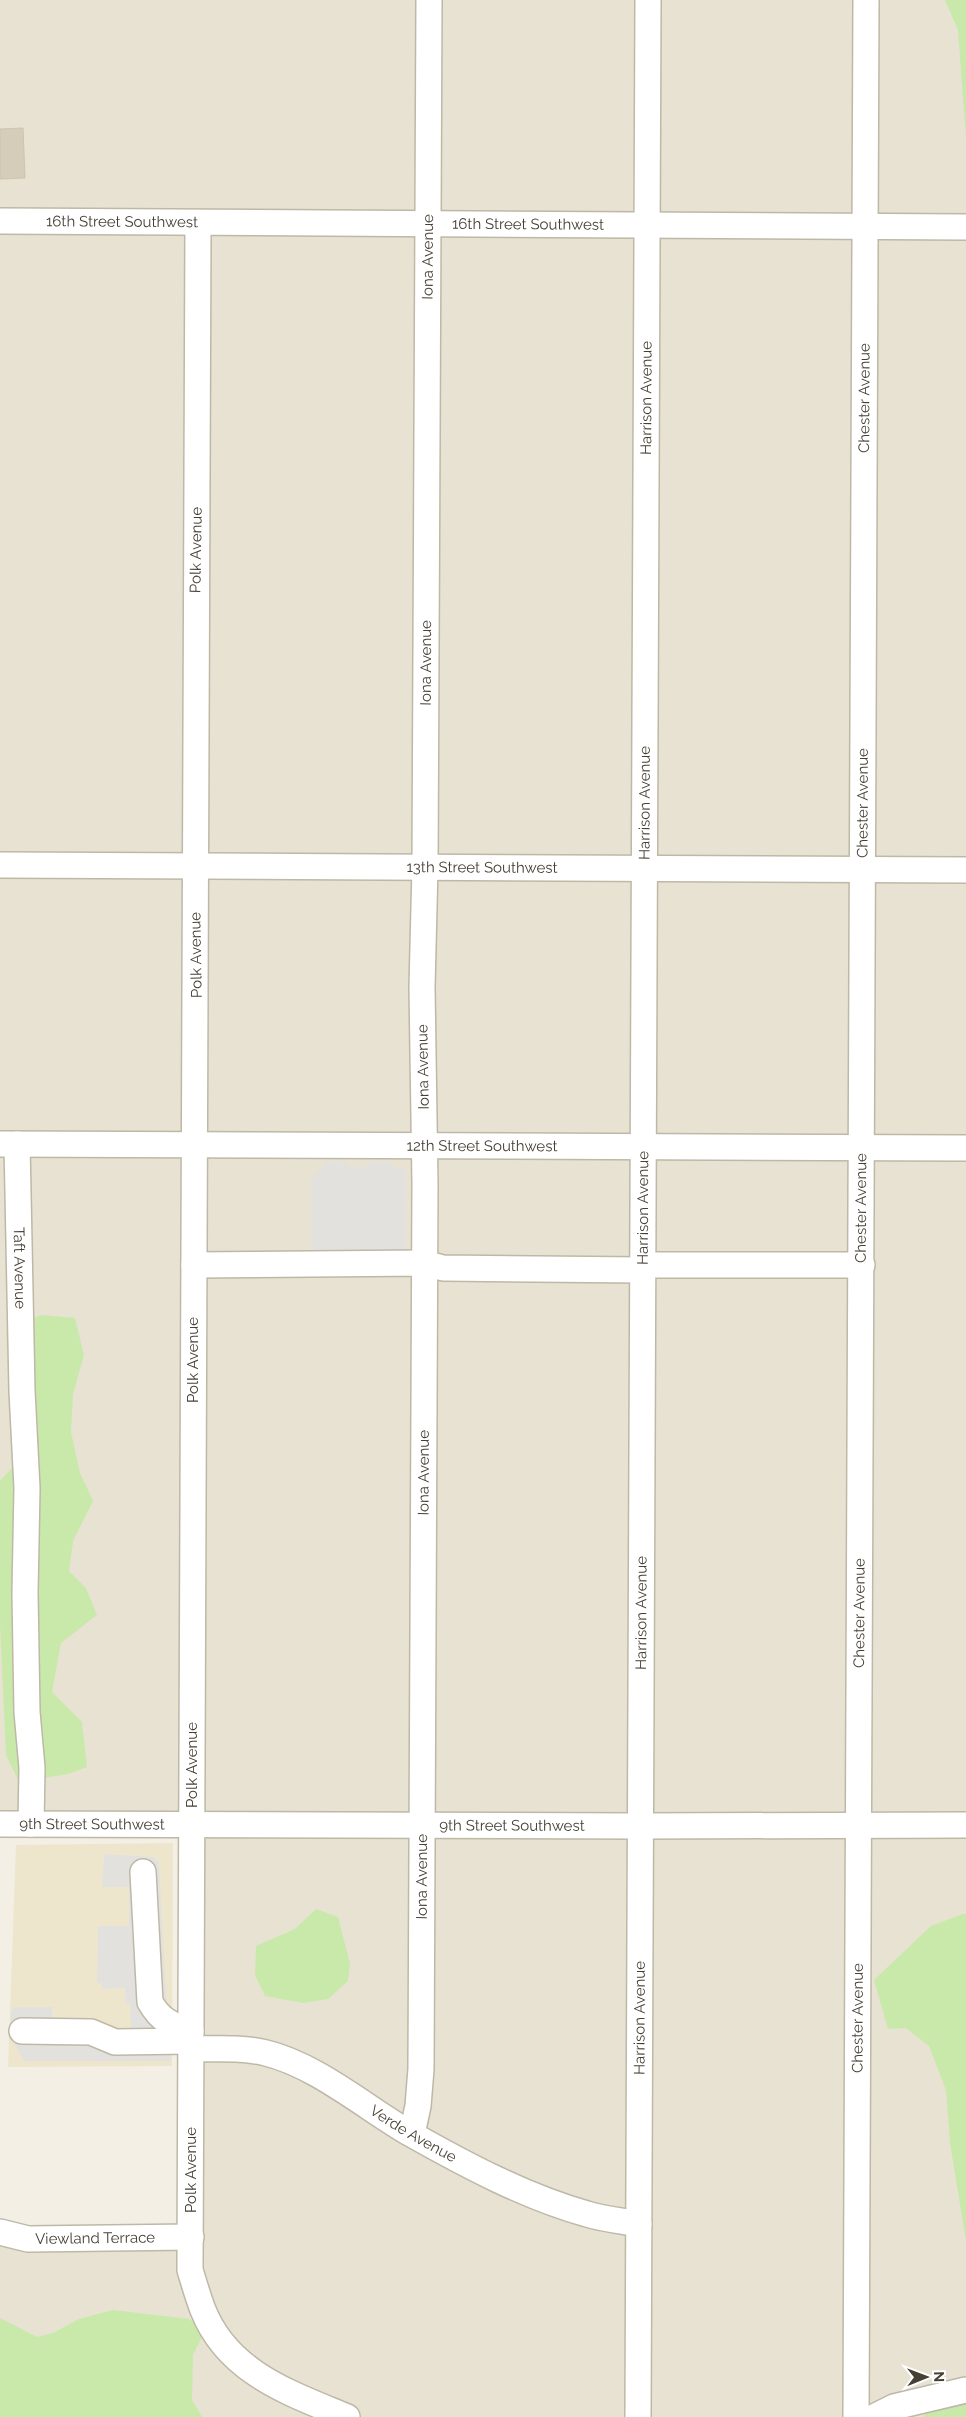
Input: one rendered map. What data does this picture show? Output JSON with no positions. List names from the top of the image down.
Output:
{
  "streets": {
    "street": [
      "16th Street Southwest",
      "Iona Avenue",
      "Harrison Avenue",
      "Chester Avenue",
      "Polk Avenue",
      "13th Street Southwest",
      "12th Street Southwest",
      "Taft Avenue",
      "9th Street Southwest",
      "Verde Avenue",
      "Viewland Terrace"
    ]
  },
  "crossings": [
    ["16th Street Southwest", "Iona Avenue"],
    ["16th Street Southwest", "Harrison Avenue"],
    ["16th Street Southwest", "Chester Avenue"],
    ["16th Street Southwest", "Polk Avenue"],
    ["Iona Avenue", "13th Street Southwest"],
    ["Iona Avenue", "12th Street Southwest"],
    ["Iona Avenue", "9th Street Southwest"],
    ["Iona Avenue", "Verde Avenue"],
    ["Harrison Avenue", "13th Street Southwest"],
    ["Harrison Avenue", "12th Street Southwest"],
    ["Harrison Avenue", "9th Street Southwest"],
    ["Harrison Avenue", "Verde Avenue"],
    ["Chester Avenue", "13th Street Southwest"],
    ["Chester Avenue", "12th Street Southwest"],
    ["Chester Avenue", "9th Street Southwest"],
    ["Polk Avenue", "13th Street Southwest"],
    ["Polk Avenue", "12th Street Southwest"],
    ["Polk Avenue", "9th Street Southwest"],
    ["Polk Avenue", "Verde Avenue"],
    ["Polk Avenue", "Viewland Terrace"],
    ["12th Street Southwest", "Taft Avenue"],
    ["Taft Avenue", "9th Street Southwest"]
  ],
  "north": "right"
}
